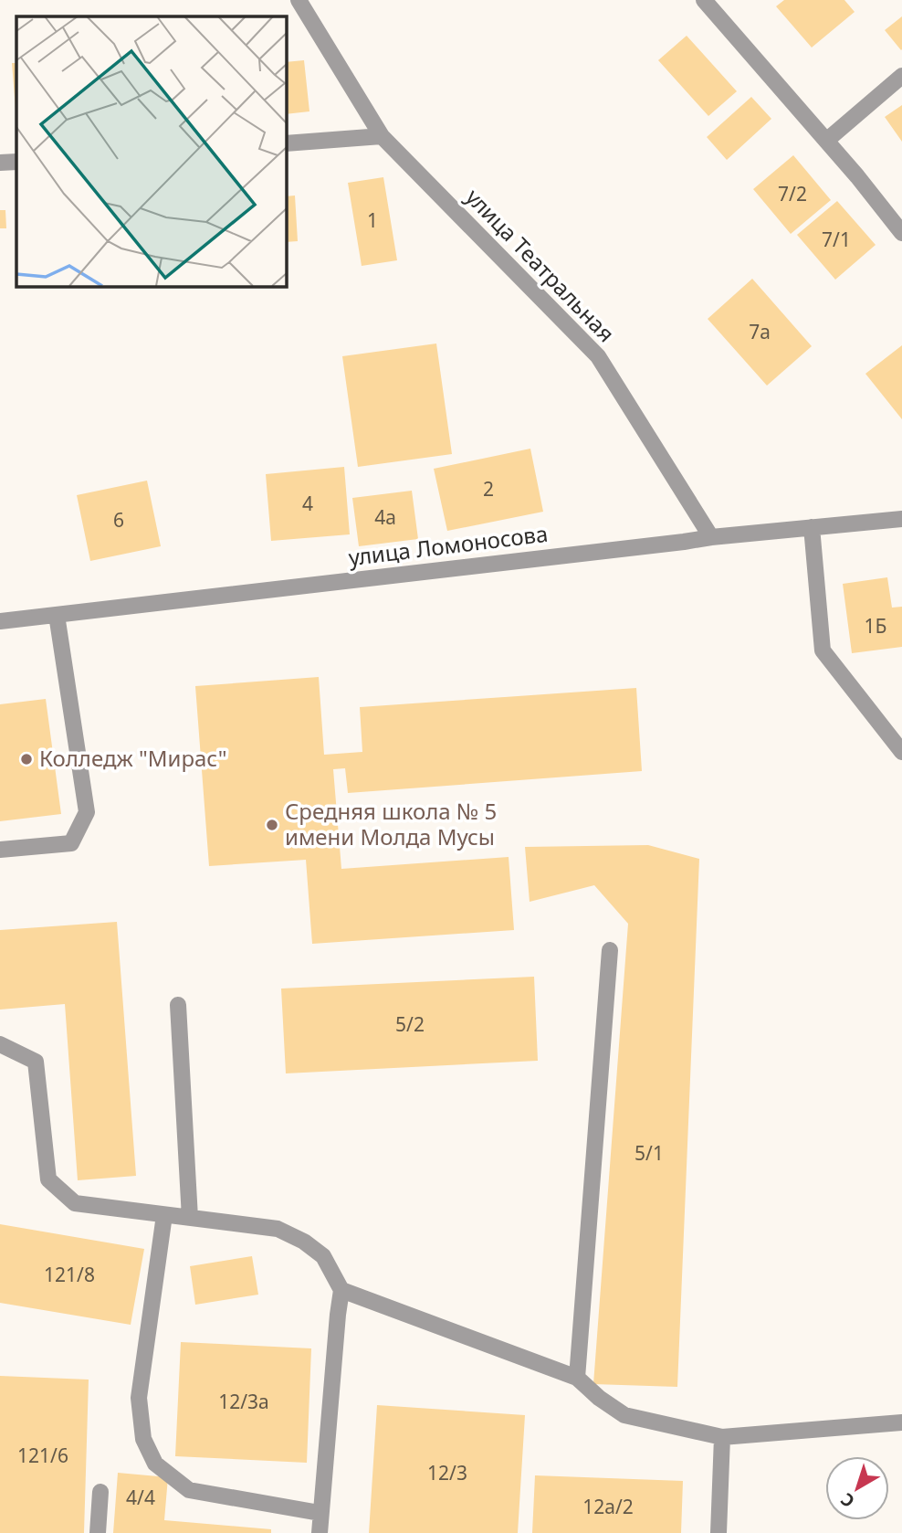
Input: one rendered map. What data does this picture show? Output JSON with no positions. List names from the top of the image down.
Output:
{
  "streets": {
    "street": ["улица Театральная", "улица Ломоносова"]
  },
  "crossings": [
    ["улица Театральная", "улица Ломоносова"]
  ],
  "places": ["Колледж \"Мирас\"", "Средняя школа № 5 имени Молда Мусы"],
  "house_numbers": [
    "7/2",
    "1",
    "7/1",
    "7а",
    "2",
    "4",
    "4а",
    "6",
    "1Б",
    "5/2",
    "5/1",
    "121/8",
    "12/3а",
    "121/6",
    "12/3",
    "4/4",
    "12а/2"
  ],
  "north": "bottom left"
}
